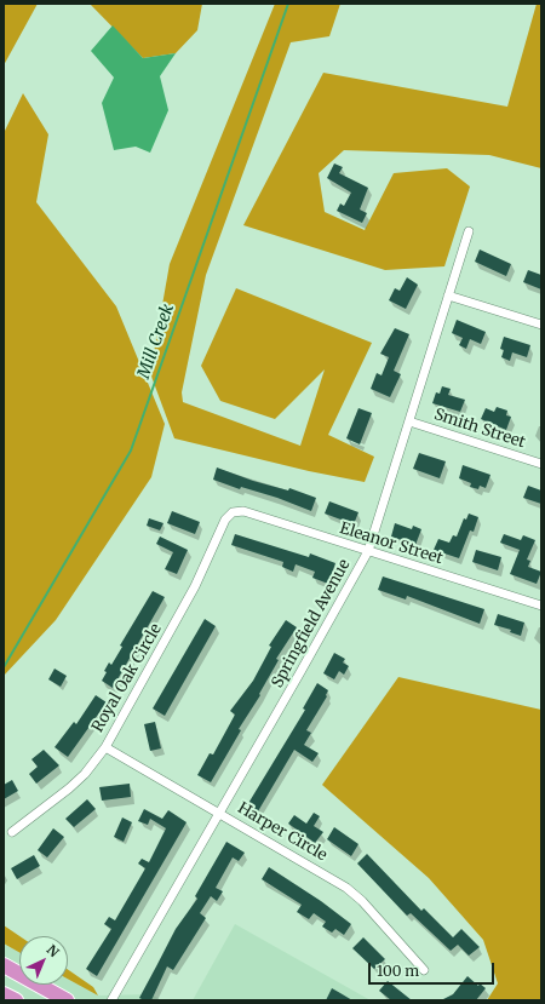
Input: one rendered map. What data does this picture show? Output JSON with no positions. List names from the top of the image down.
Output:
{
  "streets": {
    "street": [
      "Smith Street",
      "Eleanor Street",
      "Springfield Avenue",
      "Royal Oak Circle",
      "Harper Circle"
    ]
  },
  "crossings": [
    ["Smith Street", "Springfield Avenue"],
    ["Eleanor Street", "Springfield Avenue"],
    ["Eleanor Street", "Royal Oak Circle"],
    ["Springfield Avenue", "Harper Circle"],
    ["Royal Oak Circle", "Harper Circle"]
  ],
  "water": ["Mill Creek"],
  "scale_bar": "100 m",
  "north": "top right"
}
